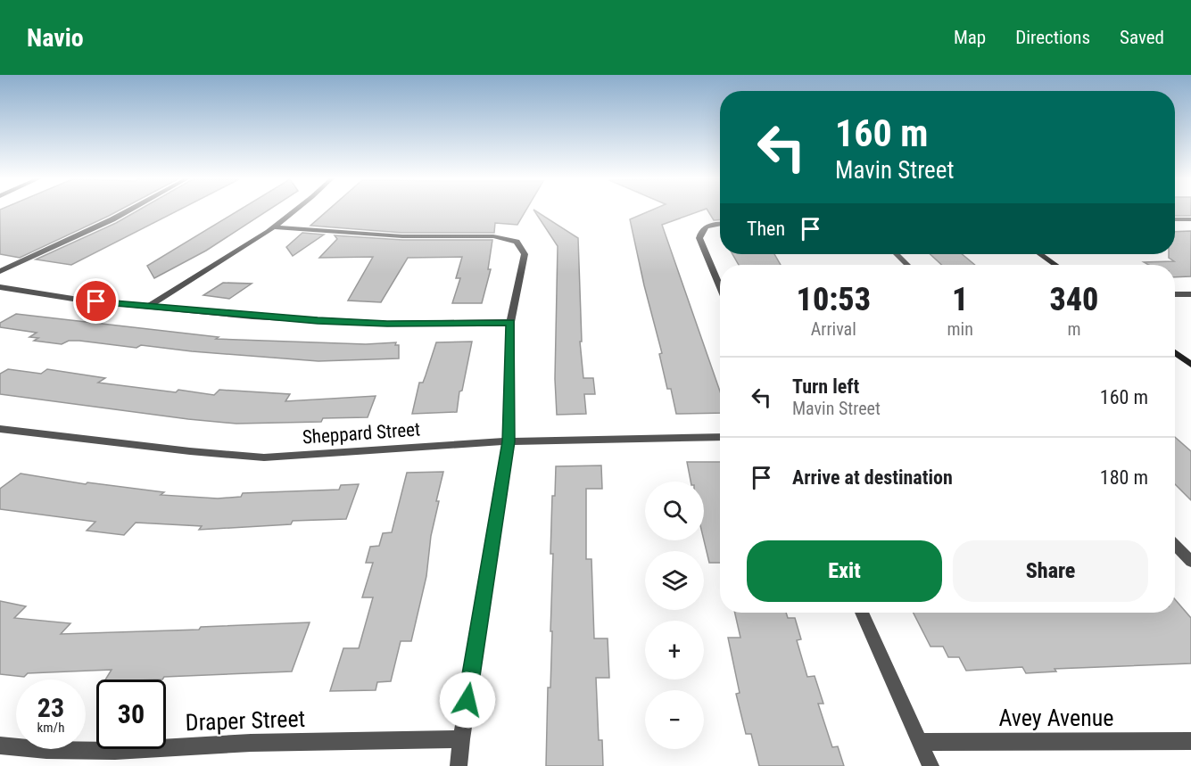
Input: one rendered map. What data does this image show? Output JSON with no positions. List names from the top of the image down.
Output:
{
  "streets": {
    "street": ["Sheppard Street", "Avey Avenue", "Draper Street"]
  },
  "page": {
    "header": "Navio",
    "nav": ["Map", "Directions", "Saved"],
    "turn": ["160 m", "Mavin Street"],
    "then": "Then",
    "eta": [
      "10:53",
      "Arrival",
      "1",
      "min",
      "340",
      "m"
    ],
    "list": [
      {
        "name": "Turn left",
        "note": "Mavin Street",
        "value": "160 m"
      },
      {
        "name": "Arrive at destination",
        "value": "180 m"
      }
    ],
    "map_buttons": ["+", "−"],
    "buttons": ["Exit", "Share"],
    "speed": "23 km/h",
    "limit": "30"
  }
}
